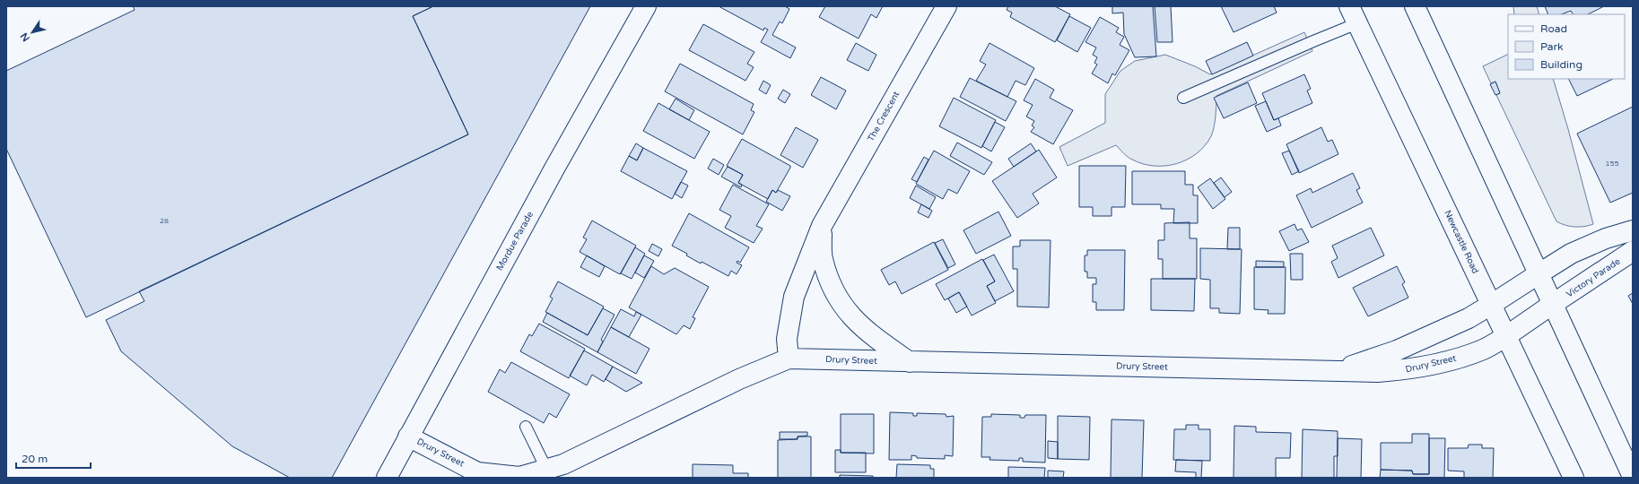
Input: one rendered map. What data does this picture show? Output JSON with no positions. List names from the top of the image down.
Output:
{
  "streets": {
    "main road": [
      "The Crescent",
      "Mordue Parade",
      "Newcastle Road",
      "Victory Parade",
      "Drury Street"
    ]
  },
  "crossings": [
    ["The Crescent", "Drury Street"],
    ["Mordue Parade", "Drury Street"],
    ["Newcastle Road", "Victory Parade"],
    ["Newcastle Road", "Drury Street"],
    ["Victory Parade", "Drury Street"]
  ],
  "house_numbers": ["155", "28"],
  "legend": ["Road", "Park", "Building"],
  "scale_bar": "20 m",
  "north": "bottom left"
}
